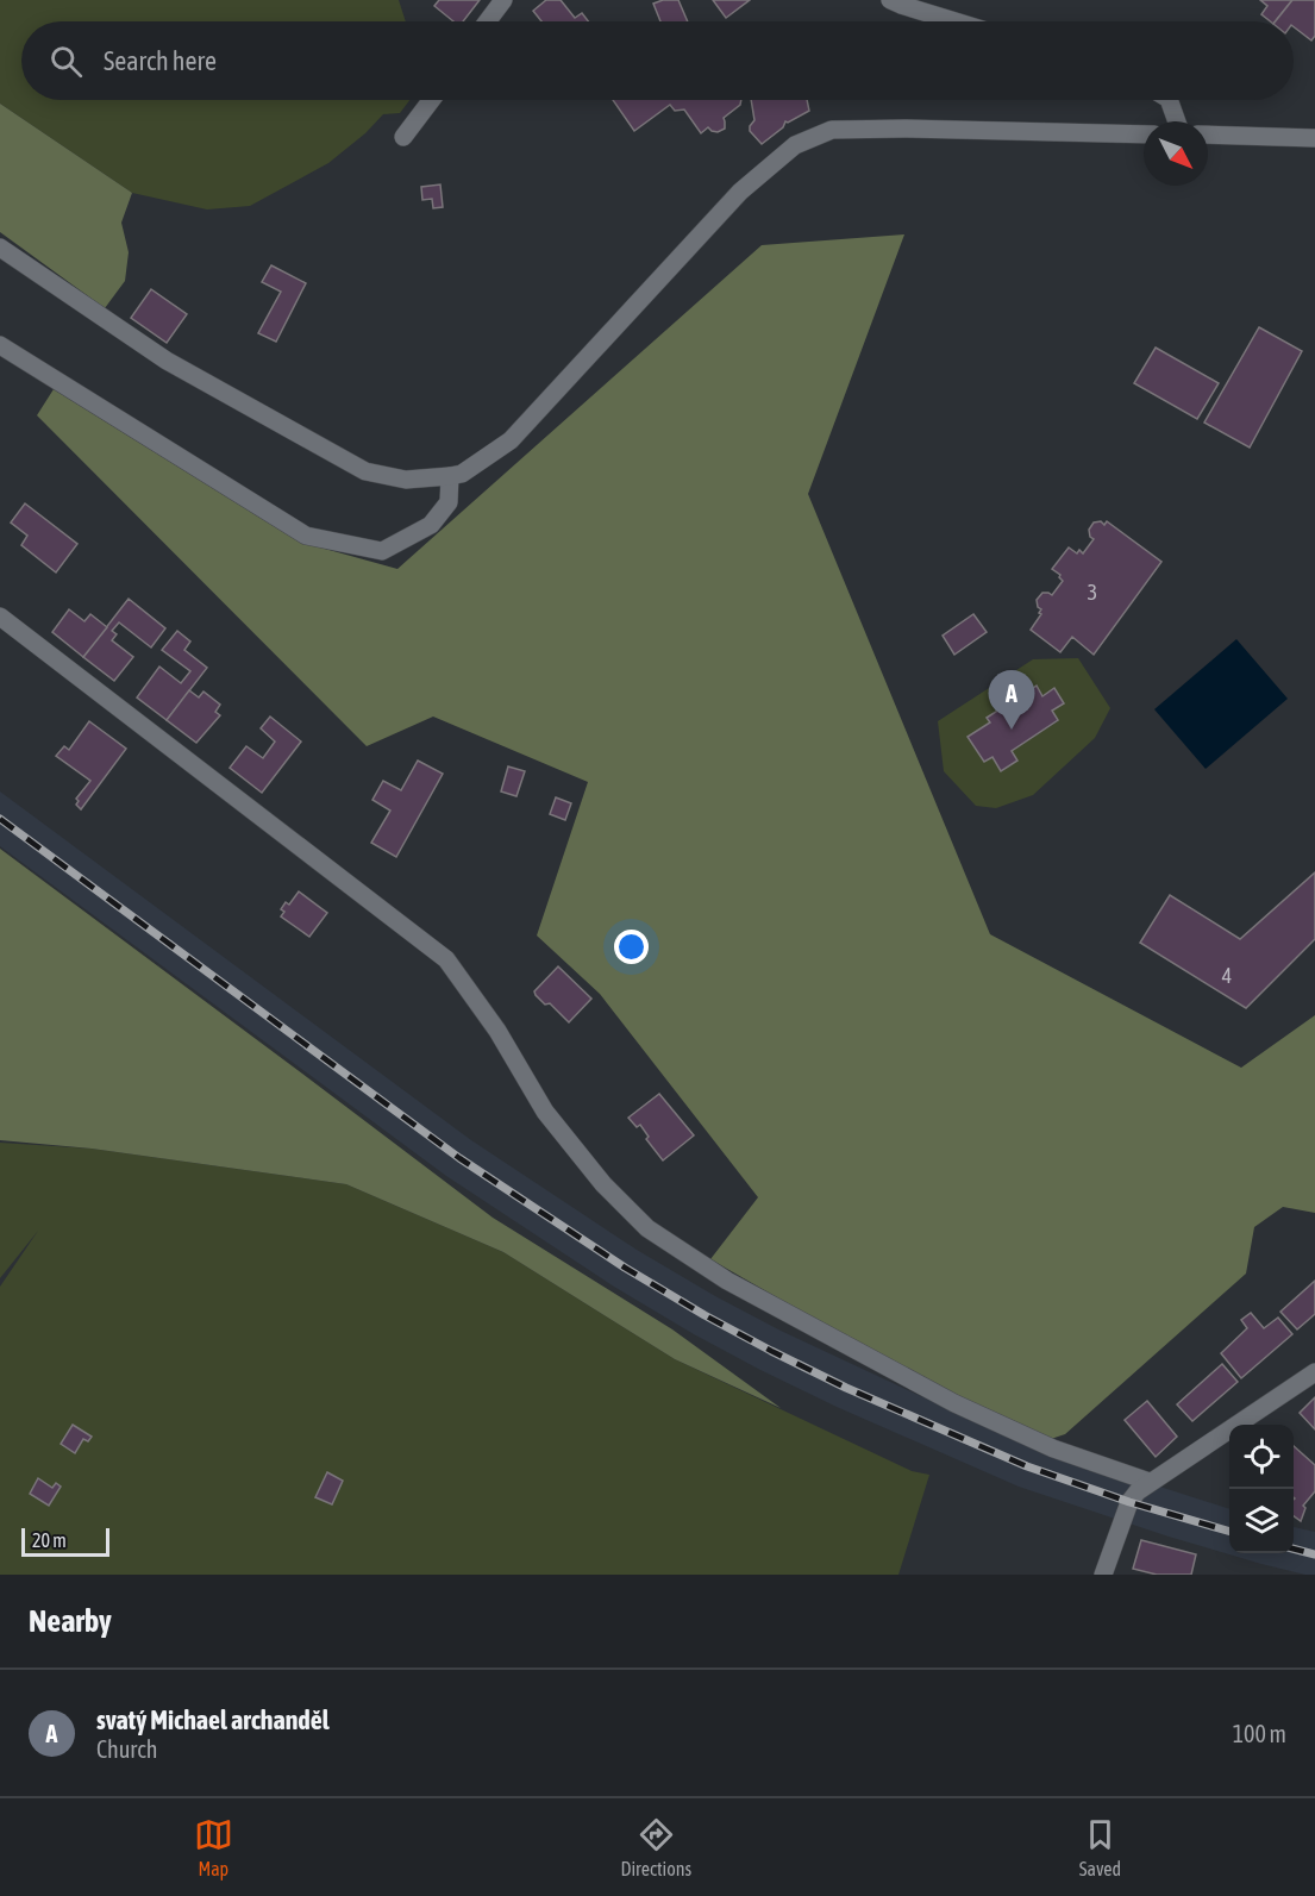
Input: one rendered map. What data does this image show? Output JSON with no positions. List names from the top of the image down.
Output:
{
  "house_numbers": ["3", "4"],
  "scale_bar": "20 m",
  "north": "bottom right",
  "page": {
    "search": "Search here",
    "pins": "A",
    "scale": "20 m",
    "heading": "Nearby",
    "list": [
      {
        "mark": "A",
        "name": "svatý Michael archanděl",
        "note": "Church",
        "value": "100 m"
      }
    ],
    "nav": ["Map", "Directions", "Saved"]
  }
}
